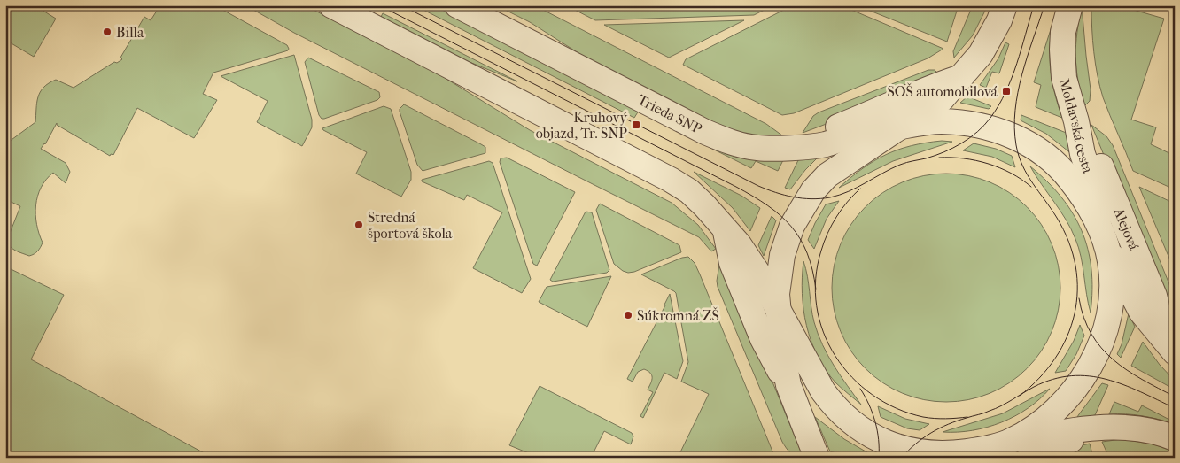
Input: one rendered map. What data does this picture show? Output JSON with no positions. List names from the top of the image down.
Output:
{
  "streets": {
    "street": ["Trieda SNP", "Moldavská cesta", "Alejová"]
  },
  "crossings": [
    ["Trieda SNP", "Moldavská cesta"],
    ["Trieda SNP", "Alejová"],
    ["Moldavská cesta", "Alejová"]
  ],
  "places": {
    "other": ["Billa", "Stredná športová škola", "Súkromná ZŠ"],
    "transit": ["SOŠ automobilová", "Kruhový objazd, Tr. SNP"]
  }
}
